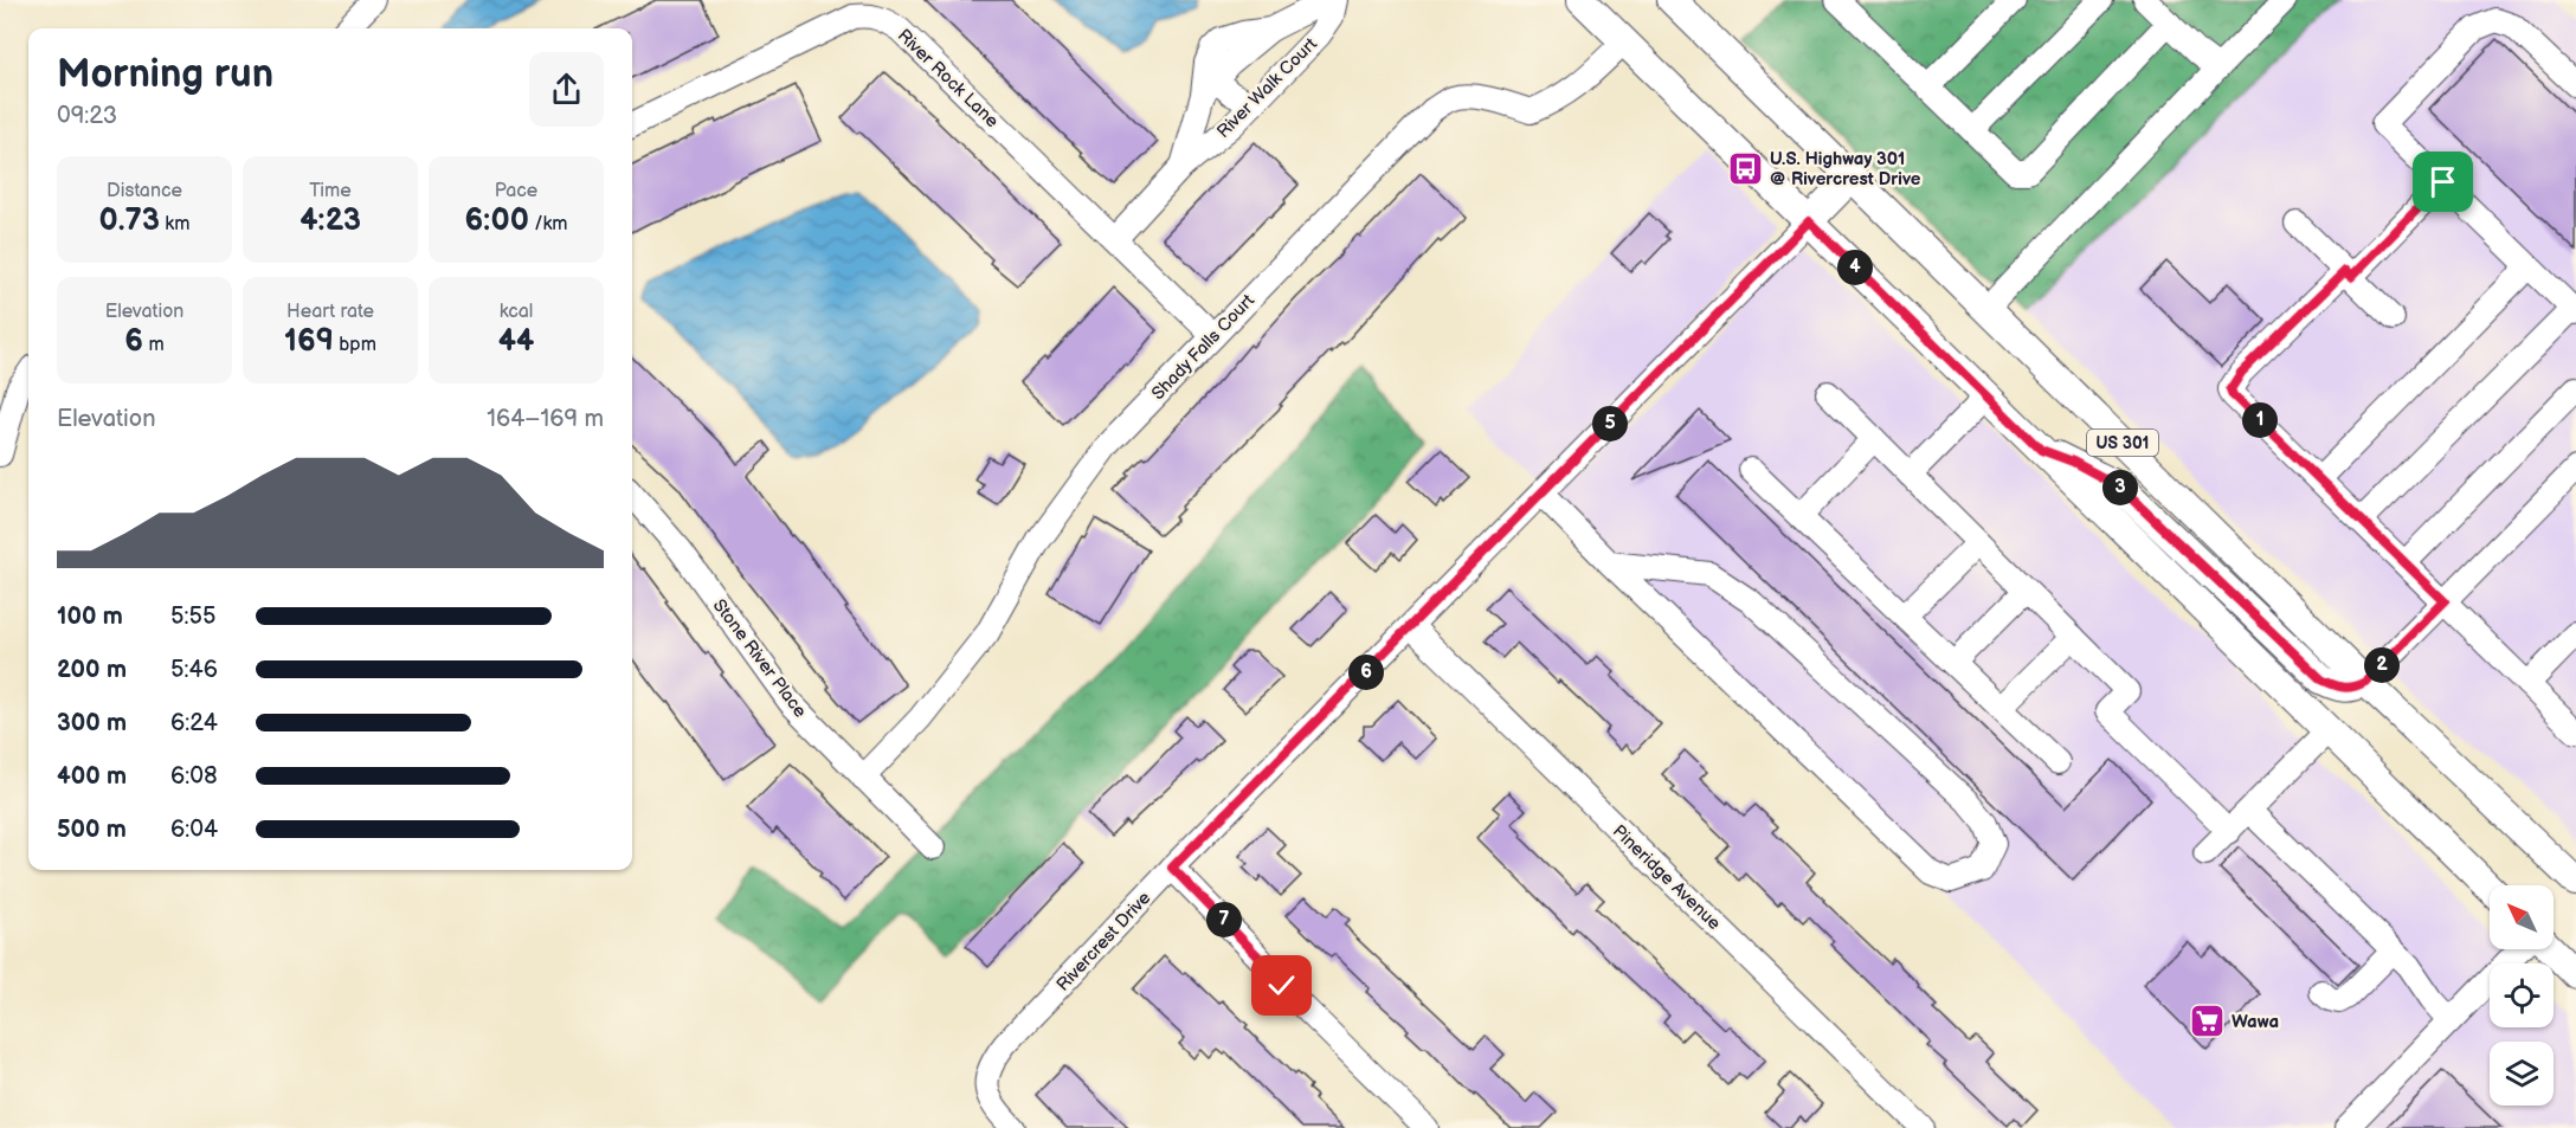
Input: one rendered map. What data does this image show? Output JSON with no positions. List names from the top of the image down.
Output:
{
  "streets": {
    "main road": ["US 301"],
    "street": [
      "River Rock Lane",
      "River Walk Court",
      "Shady Falls Court",
      "Stone River Place",
      "Pineridge Avenue",
      "Rivercrest Drive"
    ]
  },
  "crossings": [
    ["River Rock Lane", "River Walk Court"],
    ["River Rock Lane", "Shady Falls Court"],
    ["Shady Falls Court", "Stone River Place"],
    ["Pineridge Avenue", "Rivercrest Drive"]
  ],
  "places": {
    "bus stop": ["U.S. Highway 301 @ Rivercrest Drive"],
    "supermarket": ["Wawa"]
  },
  "north": "top left",
  "page": {
    "heading": ["Morning run", "09:23"],
    "stats": [
      ["Distance", "0.73 km"],
      ["Time", "4:23"],
      ["Pace", "6:00 /km"],
      ["Elevation", "6 m"],
      ["Heart rate", "169 bpm"],
      ["kcal", "44"]
    ],
    "pins": [
      "4",
      "1",
      "5",
      "3",
      "2",
      "6",
      "7"
    ],
    "chart": ["Elevation", "164–169 m"],
    "list": [
      {
        "name": "100 m",
        "note": "5:55"
      },
      {
        "name": "200 m",
        "note": "5:46"
      },
      {
        "name": "300 m",
        "note": "6:24"
      },
      {
        "name": "400 m",
        "note": "6:08"
      },
      {
        "name": "500 m",
        "note": "6:04"
      }
    ]
  }
}
